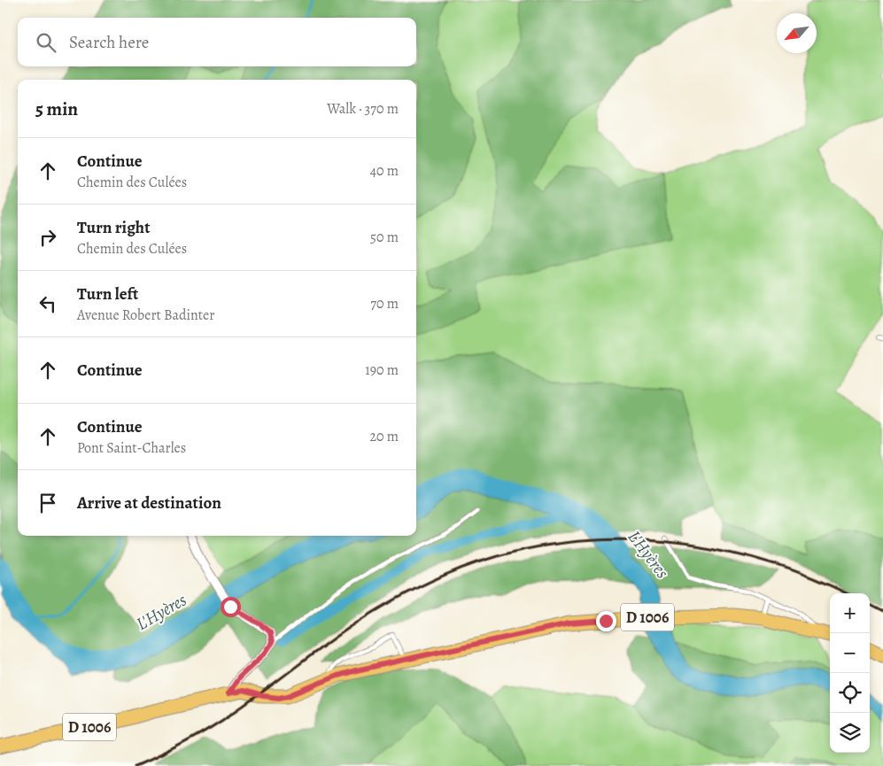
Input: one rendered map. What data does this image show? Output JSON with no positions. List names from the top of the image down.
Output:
{
  "streets": {
    "main road": ["D 1006"]
  },
  "water": ["L'Hyères"],
  "north": "bottom left",
  "page": {
    "search": "Search here",
    "heading": ["5 min", "Walk · 370 m"],
    "list": [
      ["Continue", "Chemin des Culées", "40 m"],
      ["Turn right", "Chemin des Culées", "50 m"],
      ["Turn left", "Avenue Robert Badinter", "70 m"],
      ["Continue", "190 m"],
      ["Continue", "Pont Saint-Charles", "20 m"],
      "Arrive at destination"
    ],
    "map_buttons": ["+", "−"]
  }
}
